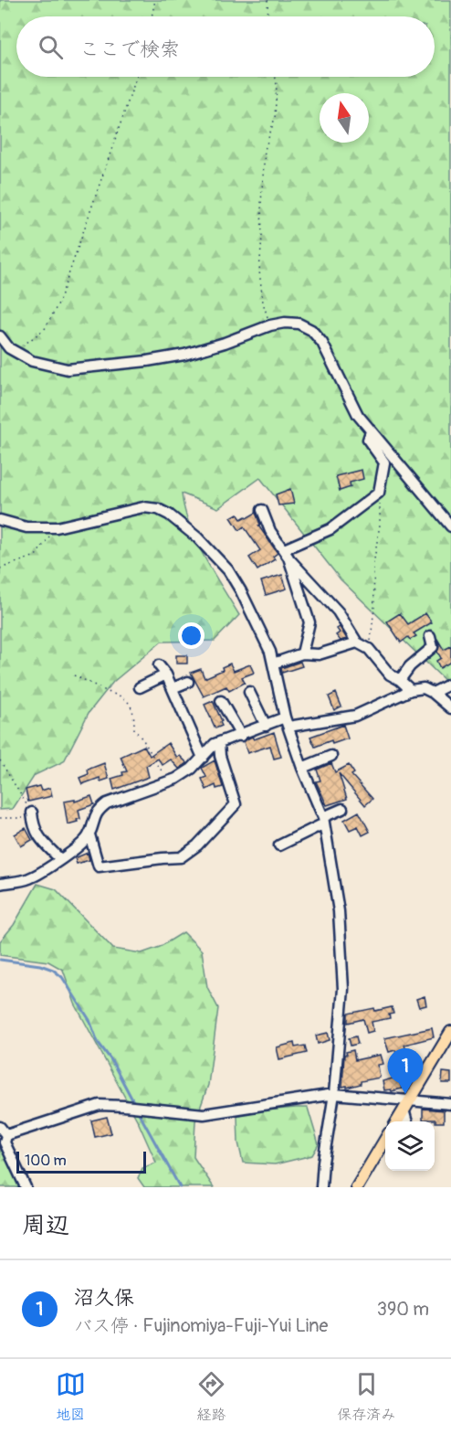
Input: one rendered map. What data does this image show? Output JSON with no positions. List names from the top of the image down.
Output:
{
  "scale_bar": "100 m",
  "north": "top",
  "page": {
    "search": "ここで検索",
    "pins": "1",
    "scale": "100 m",
    "heading": "周辺",
    "list": [
      {
        "mark": "1",
        "name": "沼久保",
        "note": "バス停 · Fujinomiya-Fuji-Yui Line",
        "value": "390 m"
      }
    ],
    "nav": ["地図", "経路", "保存済み"]
  }
}
